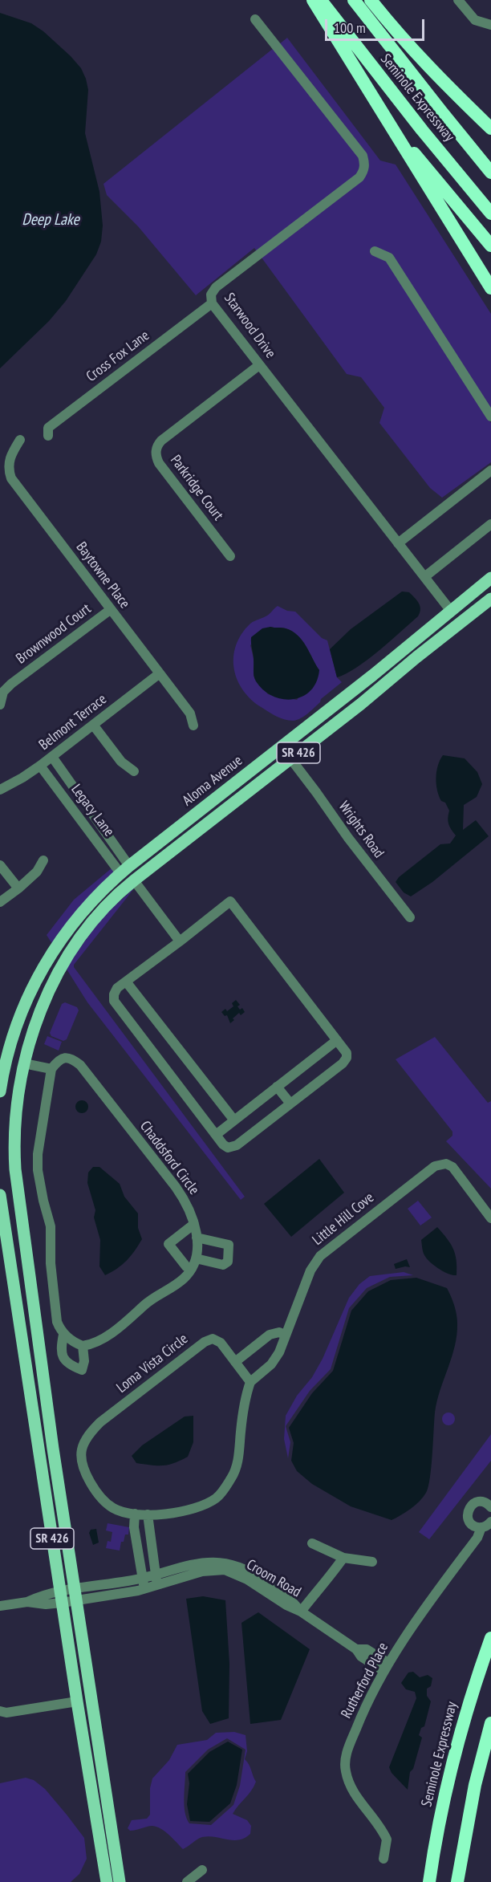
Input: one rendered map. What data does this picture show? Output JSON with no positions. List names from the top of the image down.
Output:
{
  "streets": {
    "highway": ["Seminole Expressway"],
    "main road": ["SR 426", "Aloma Avenue"],
    "street": [
      "Starwood Drive",
      "Cross Fox Lane",
      "Parkridge Court",
      "Baytowne Place",
      "Brownwood Court",
      "Belmont Terrace",
      "Legacy Lane",
      "Wrights Road",
      "Chaddsford Circle",
      "Little Hill Cove",
      "Loma Vista Circle",
      "Croom Road",
      "Rutherford Place"
    ]
  },
  "crossings": [
    ["Starwood Drive", "Cross Fox Lane"],
    ["Starwood Drive", "Parkridge Court"],
    ["Starwood Drive", "Aloma Avenue"],
    ["Baytowne Place", "Brownwood Court"],
    ["Baytowne Place", "Belmont Terrace"],
    ["Belmont Terrace", "Legacy Lane"],
    ["SR 426", "Aloma Avenue"],
    ["SR 426", "Croom Road"],
    ["Aloma Avenue", "Legacy Lane"],
    ["Aloma Avenue", "Wrights Road"],
    ["Little Hill Cove", "Loma Vista Circle"]
  ],
  "water": ["Deep Lake"],
  "scale_bar": "100 m"
}
